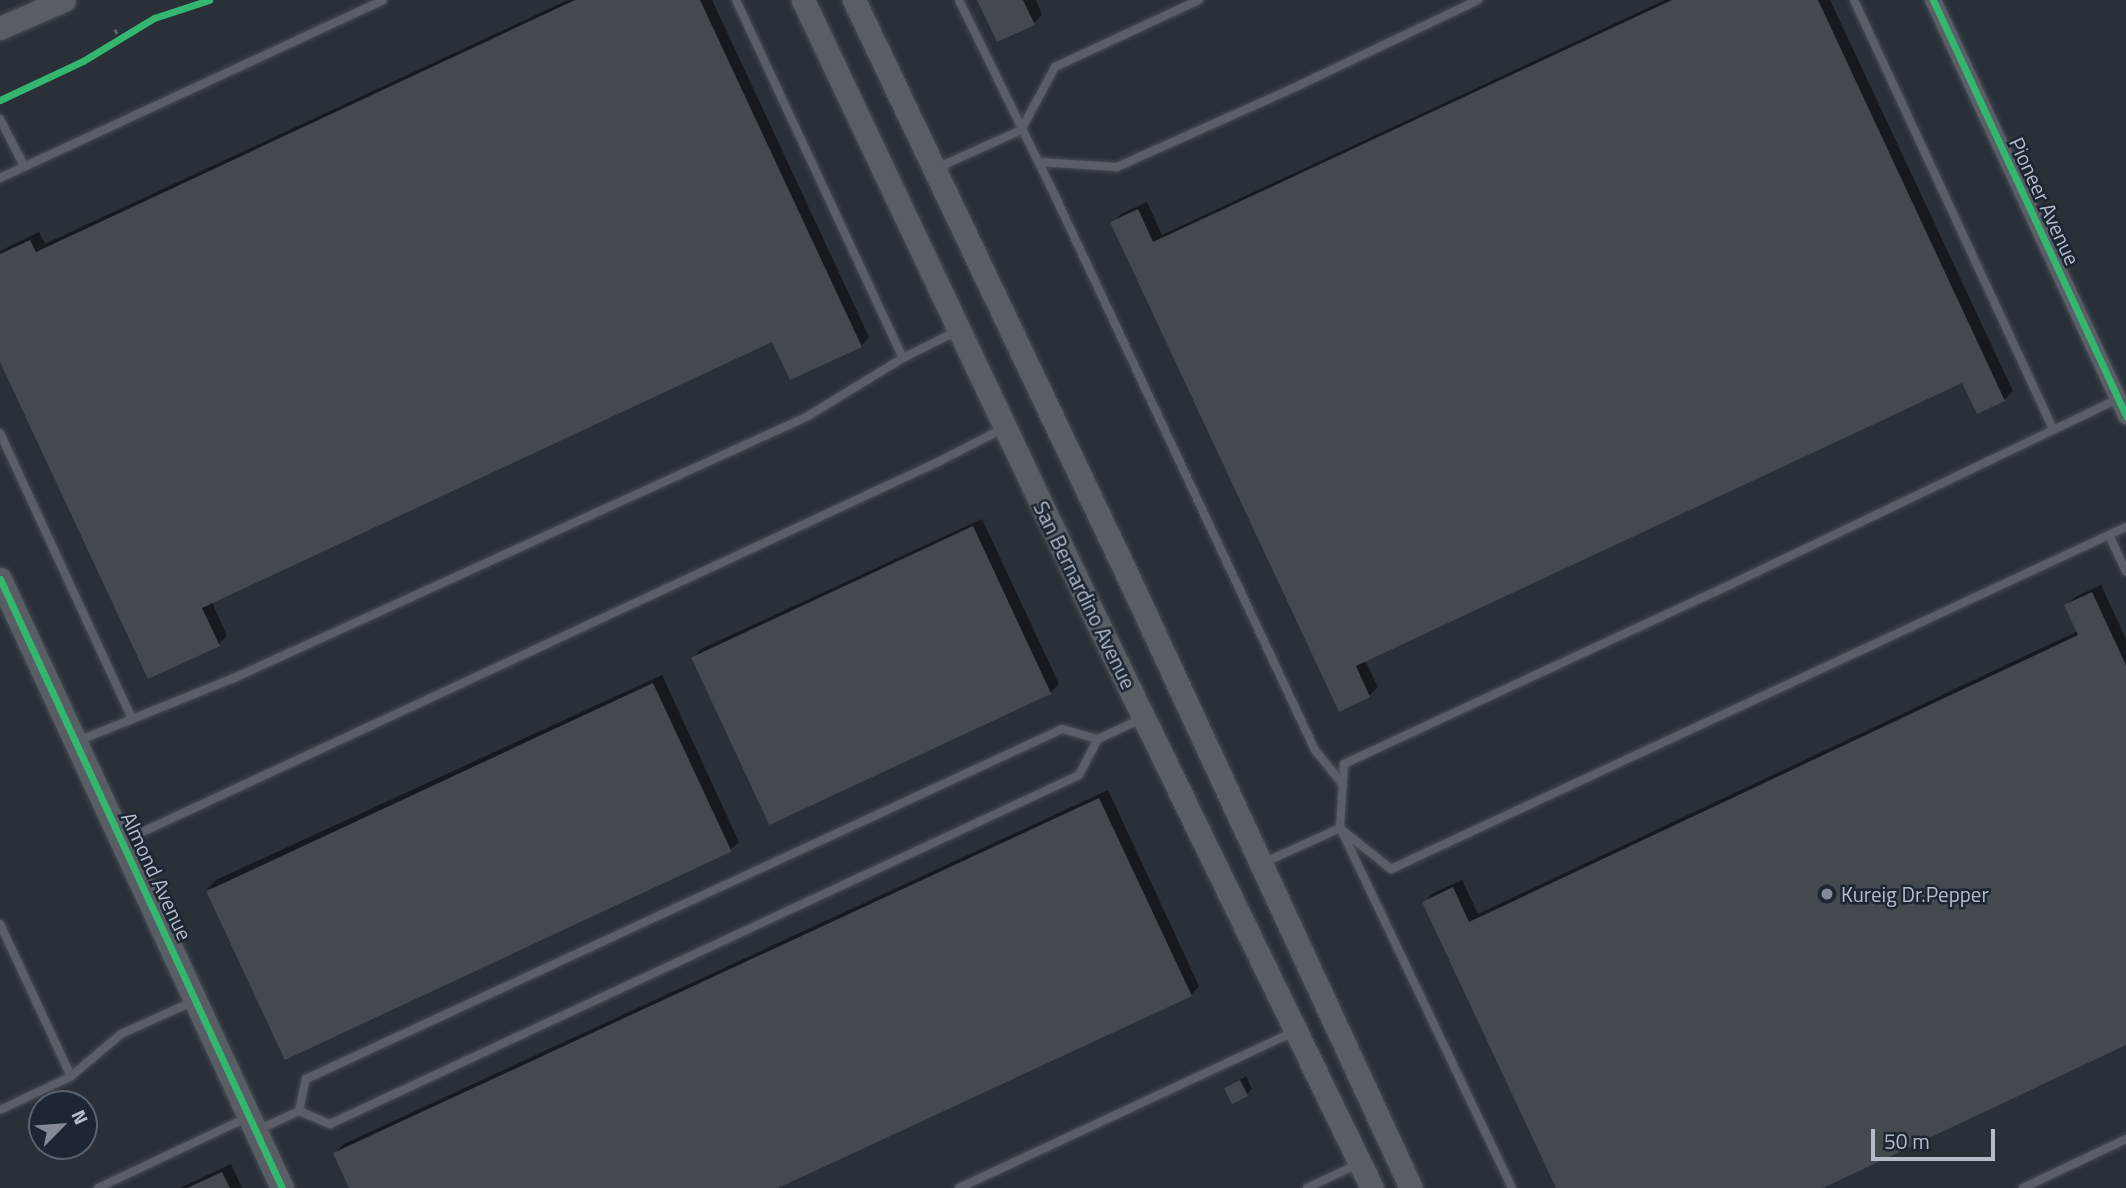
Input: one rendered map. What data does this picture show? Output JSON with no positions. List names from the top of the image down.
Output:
{
  "streets": {
    "main road": ["San Bernardino Avenue", "Almond Avenue"],
    "street": ["Pioneer Avenue"]
  },
  "places": ["Kureig Dr.Pepper"],
  "scale_bar": "50 m",
  "north": "top right"
}
